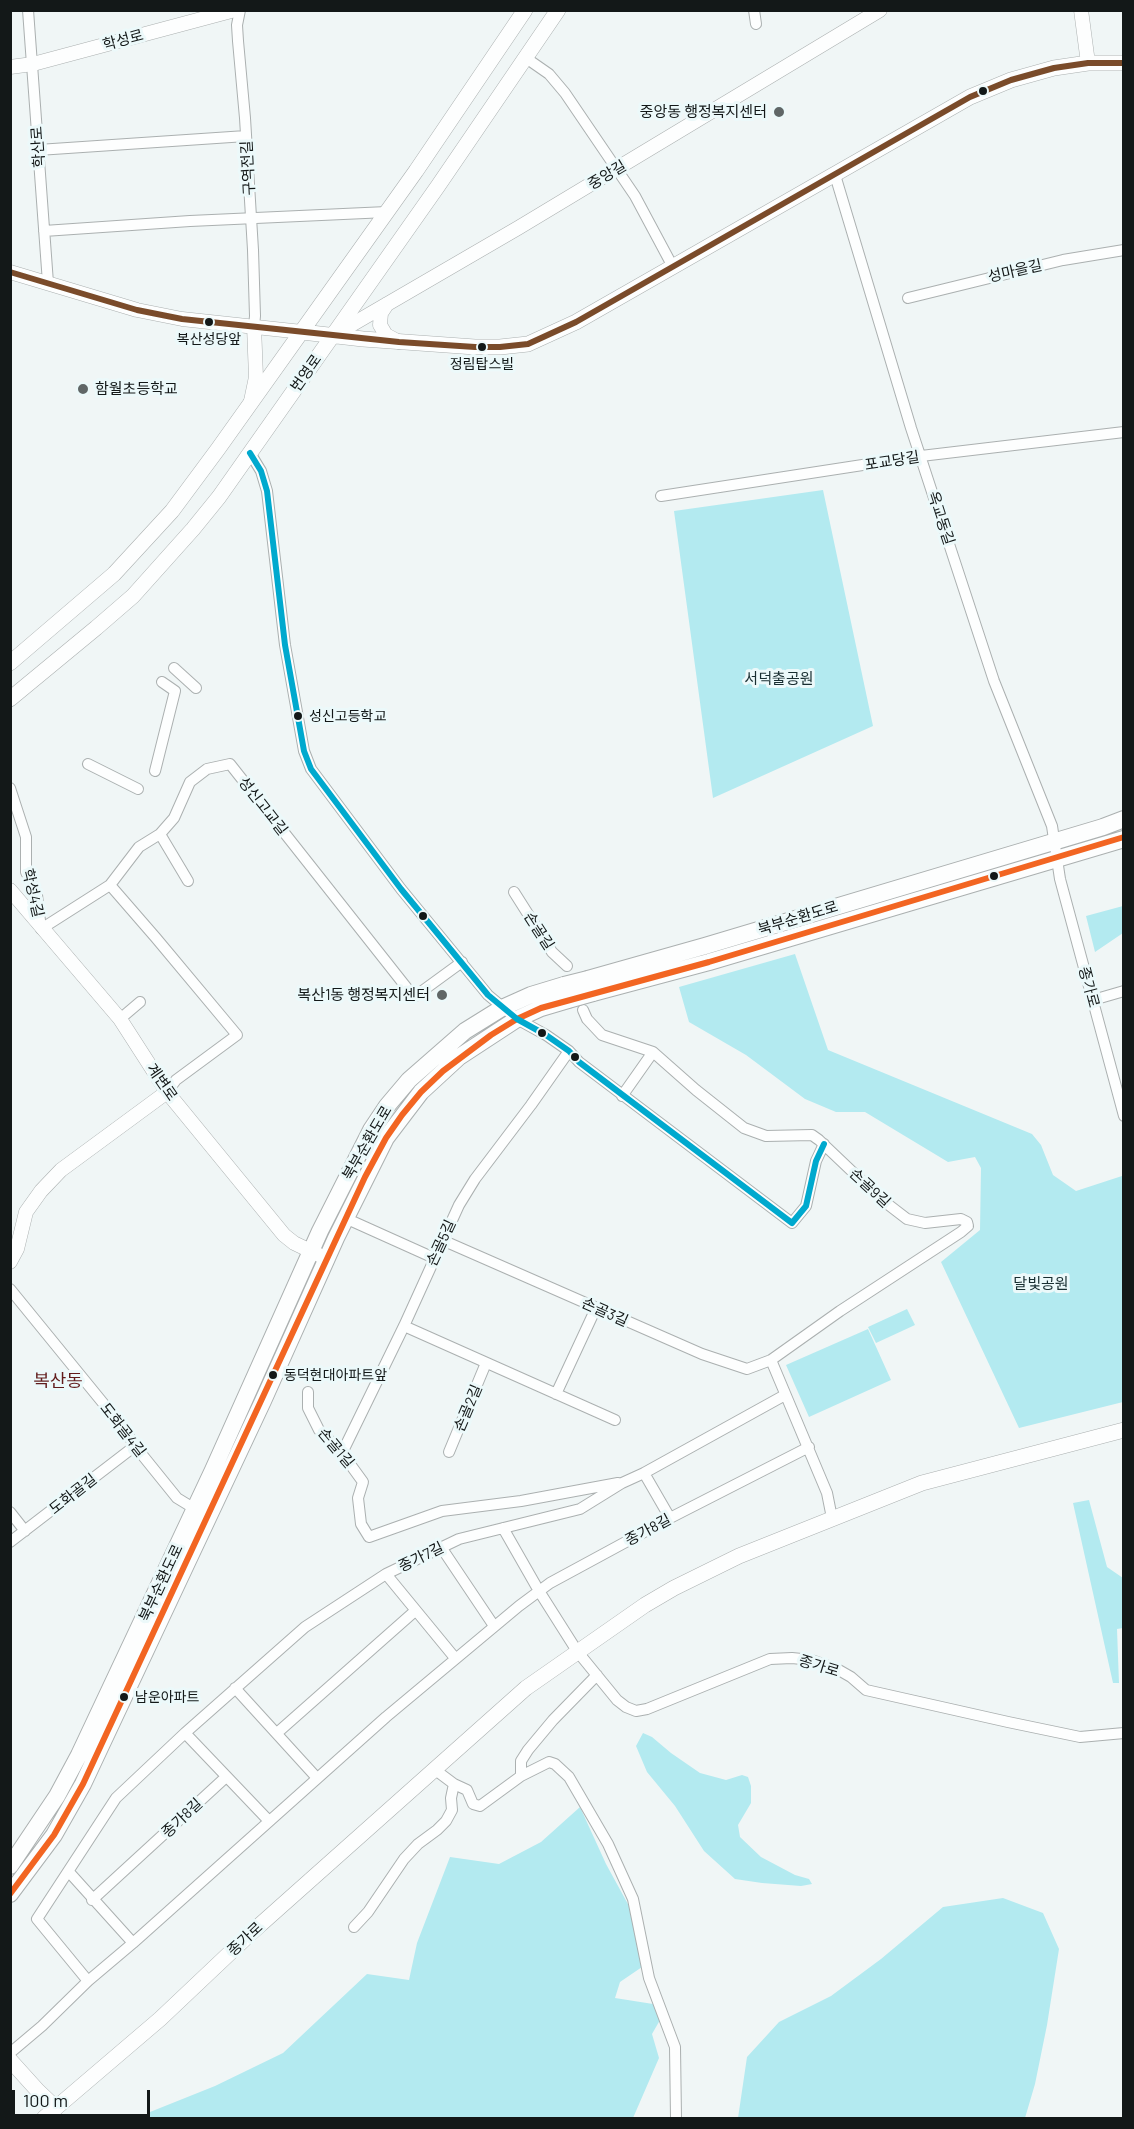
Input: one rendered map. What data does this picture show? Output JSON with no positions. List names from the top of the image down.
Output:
{
  "streets": {
    "main road": ["번영로", "북부순환도로", "종가로"],
    "street": [
      "학성로",
      "학산로",
      "구역전길",
      "중앙길",
      "성마을길",
      "포교당길",
      "옥교동길",
      "성신고교길",
      "학성4길",
      "손골길",
      "계변로",
      "손골9길",
      "손골5길",
      "손골3길",
      "손골2길",
      "도화골4길",
      "손골1길",
      "도화골길",
      "종가8길",
      "종가7길"
    ]
  },
  "crossings": [
    ["학성로", "학산로"],
    ["중앙길", "번영로"],
    ["포교당길", "옥교동길"],
    ["옥교동길", "북부순환도로"],
    ["옥교동길", "종가로"],
    ["성신고교길", "학성4길"],
    ["성신고교길", "계변로"],
    ["학성4길", "계변로"],
    ["북부순환도로", "종가로"],
    ["북부순환도로", "계변로"],
    ["북부순환도로", "도화골4길"],
    ["손골9길", "손골3길"],
    ["손골5길", "손골3길"],
    ["손골5길", "손골1길"],
    ["도화골4길", "도화골길"],
    ["손골1길", "종가7길"],
    ["종가8길", "종가7길"]
  ],
  "districts": ["복산동"],
  "parks": ["서덕출공원", "달빛공원"],
  "places": [
    "중앙동 행정복지센터",
    "복산성당앞",
    "정림탑스빌",
    "함월초등학교",
    "성신고등학교",
    "복산1동 행정복지센터",
    "동덕현대아파트앞",
    "남운아파트"
  ],
  "scale_bar": "100 m"
}
